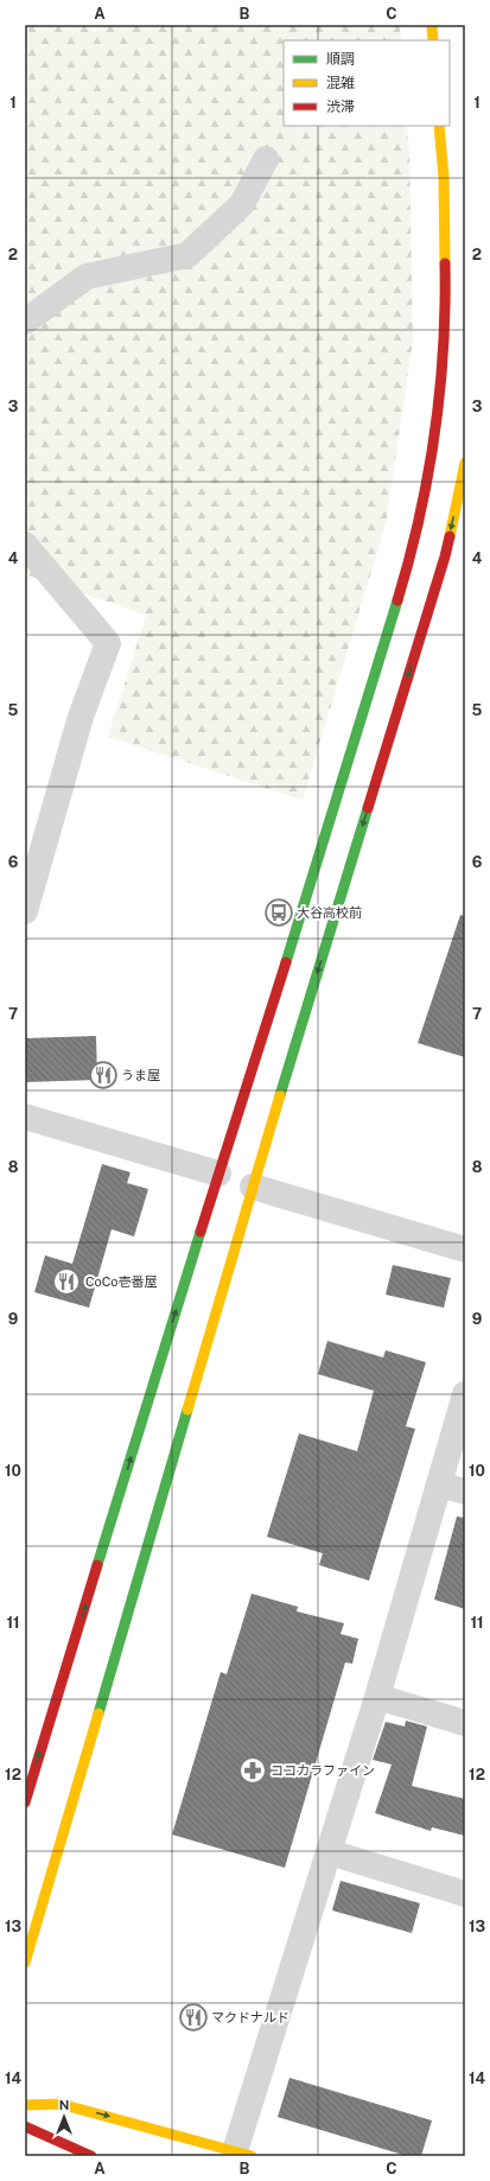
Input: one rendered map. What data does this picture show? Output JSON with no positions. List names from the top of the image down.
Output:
{
  "places": {
    "bus stop": ["大谷高校前"],
    "restaurant": ["うま屋", "CoCo壱番屋", "マクドナルド"],
    "pharmacy": ["ココカラファイン"]
  },
  "legend": ["順調", "混雑", "渋滞"],
  "north": "top",
  "grid": {
    "columns": ["A", "B", "C"],
    "rows": [
      "1",
      "2",
      "3",
      "4",
      "5",
      "6",
      "7",
      "8",
      "9",
      "10",
      "11",
      "12",
      "13",
      "14"
    ]
  }
}
